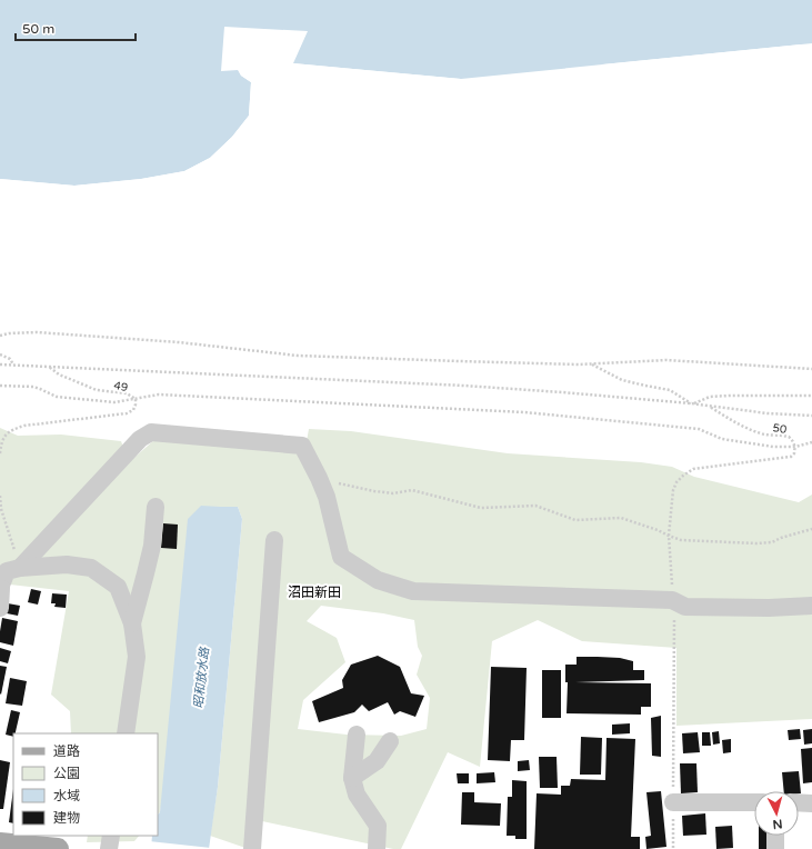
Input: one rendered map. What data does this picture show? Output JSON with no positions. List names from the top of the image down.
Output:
{
  "streets": {
    "path": ["49", "50"]
  },
  "crossings": [
    ["49", "50"]
  ],
  "districts": ["沼田新田"],
  "water": ["昭和放水路"],
  "legend": [
    "道路",
    "公園",
    "水域",
    "建物"
  ],
  "scale_bar": "50 m",
  "north": "bottom"
}
